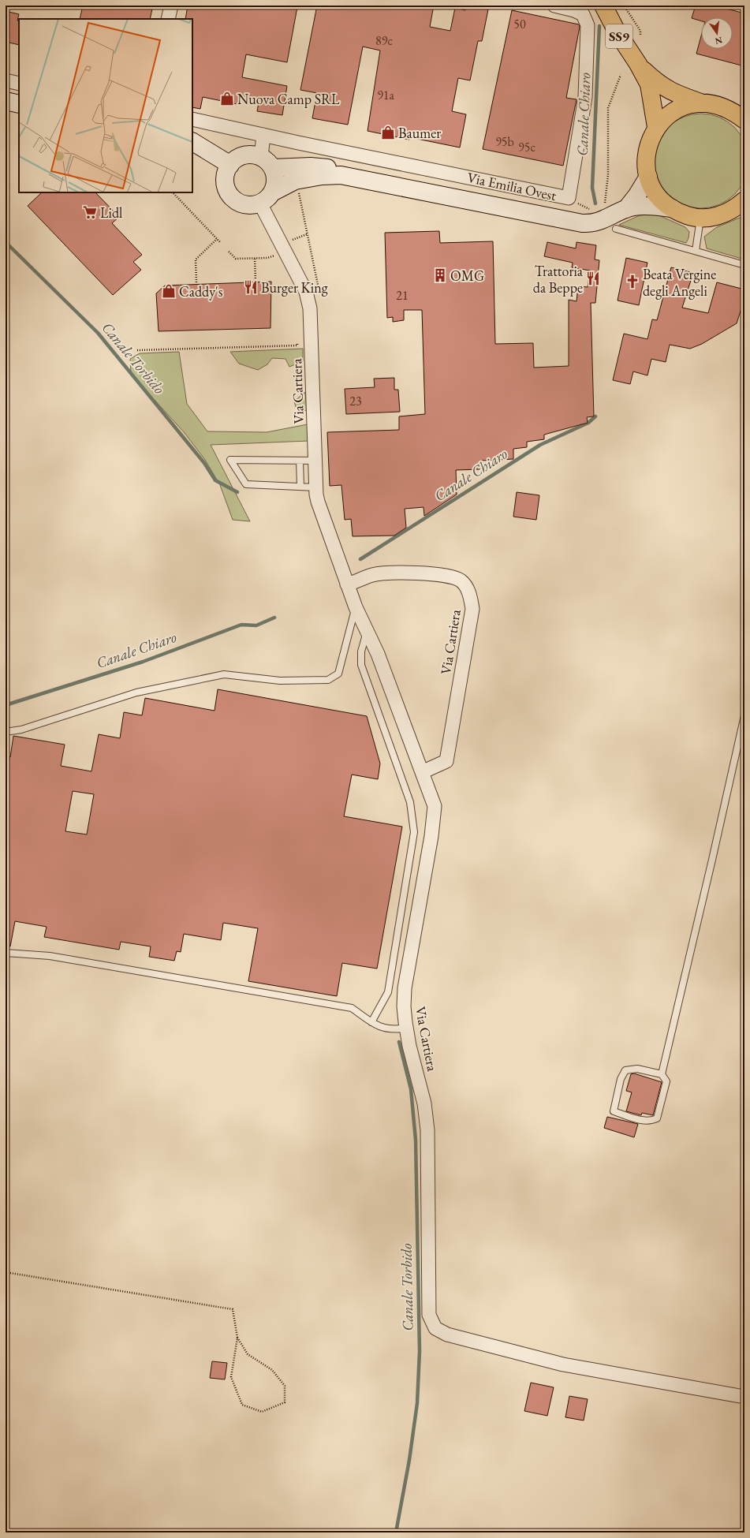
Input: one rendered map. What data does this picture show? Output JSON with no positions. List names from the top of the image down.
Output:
{
  "streets": {
    "main road": ["SS9", "Via Emilia Ovest"],
    "street": ["Via Cartiera"]
  },
  "crossings": [
    ["Via Emilia Ovest", "Via Cartiera"]
  ],
  "water": ["Canale Chiaro", "Canale Torbido"],
  "places": {
    "shop": ["Nuova Camp SRL", "Baumer", "Caddy's"],
    "supermarket": ["Lidl"],
    "building": ["OMG"],
    "restaurant": ["Trattoria da Beppe", "Burger King"],
    "church": ["Beata Vergine degli Angeli"]
  },
  "house_numbers": [
    "50",
    "89c",
    "91a",
    "95b",
    "95c",
    "21",
    "23"
  ],
  "north": "bottom"
}
